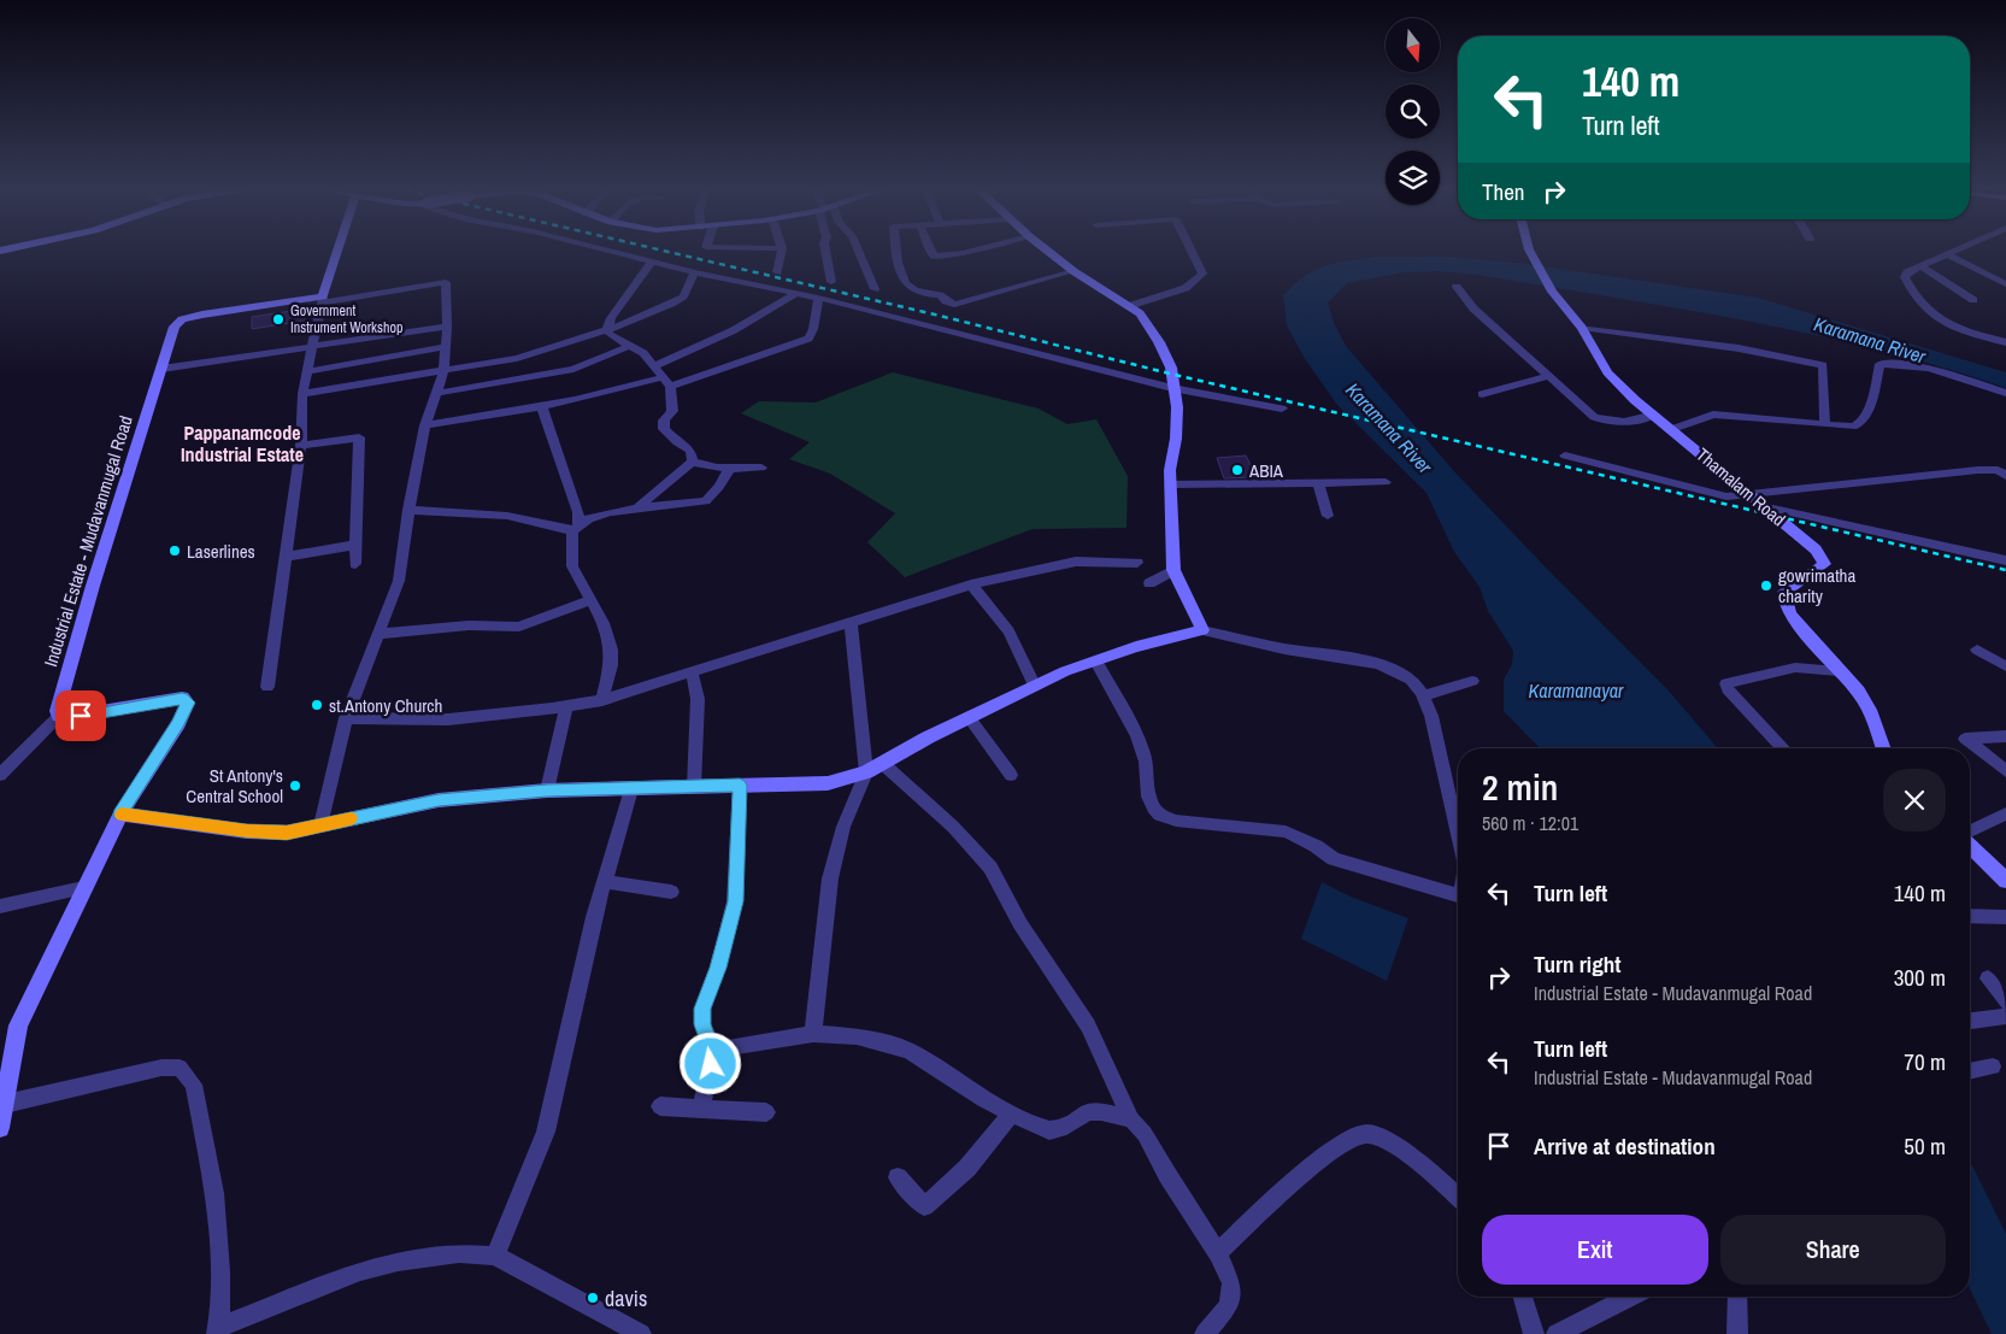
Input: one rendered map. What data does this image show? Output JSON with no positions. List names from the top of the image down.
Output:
{
  "streets": {
    "street": ["Thamalam Road", "Industrial Estate - Mudavanmugal Road"]
  },
  "districts": ["Pappanamcode Industrial Estate"],
  "water": ["Karamana River", "Karamanayar"],
  "places": [
    "Government Instrument Workshop",
    "ABIA",
    "Laserlines",
    "gowrimatha charity",
    "st.Antony Church",
    "St Antony's Central School",
    "davis"
  ],
  "north": "bottom",
  "page": {
    "turn": ["140 m", "Turn left"],
    "then": "Then",
    "heading": ["2 min", "560 m · 12:01"],
    "list": [
      {
        "name": "Turn left",
        "value": "140 m"
      },
      {
        "name": "Turn right",
        "note": "Industrial Estate - Mudavanmugal Road",
        "value": "300 m"
      },
      {
        "name": "Turn left",
        "note": "Industrial Estate - Mudavanmugal Road",
        "value": "70 m"
      },
      {
        "name": "Arrive at destination",
        "value": "50 m"
      }
    ],
    "buttons": ["Exit", "Share"]
  }
}
